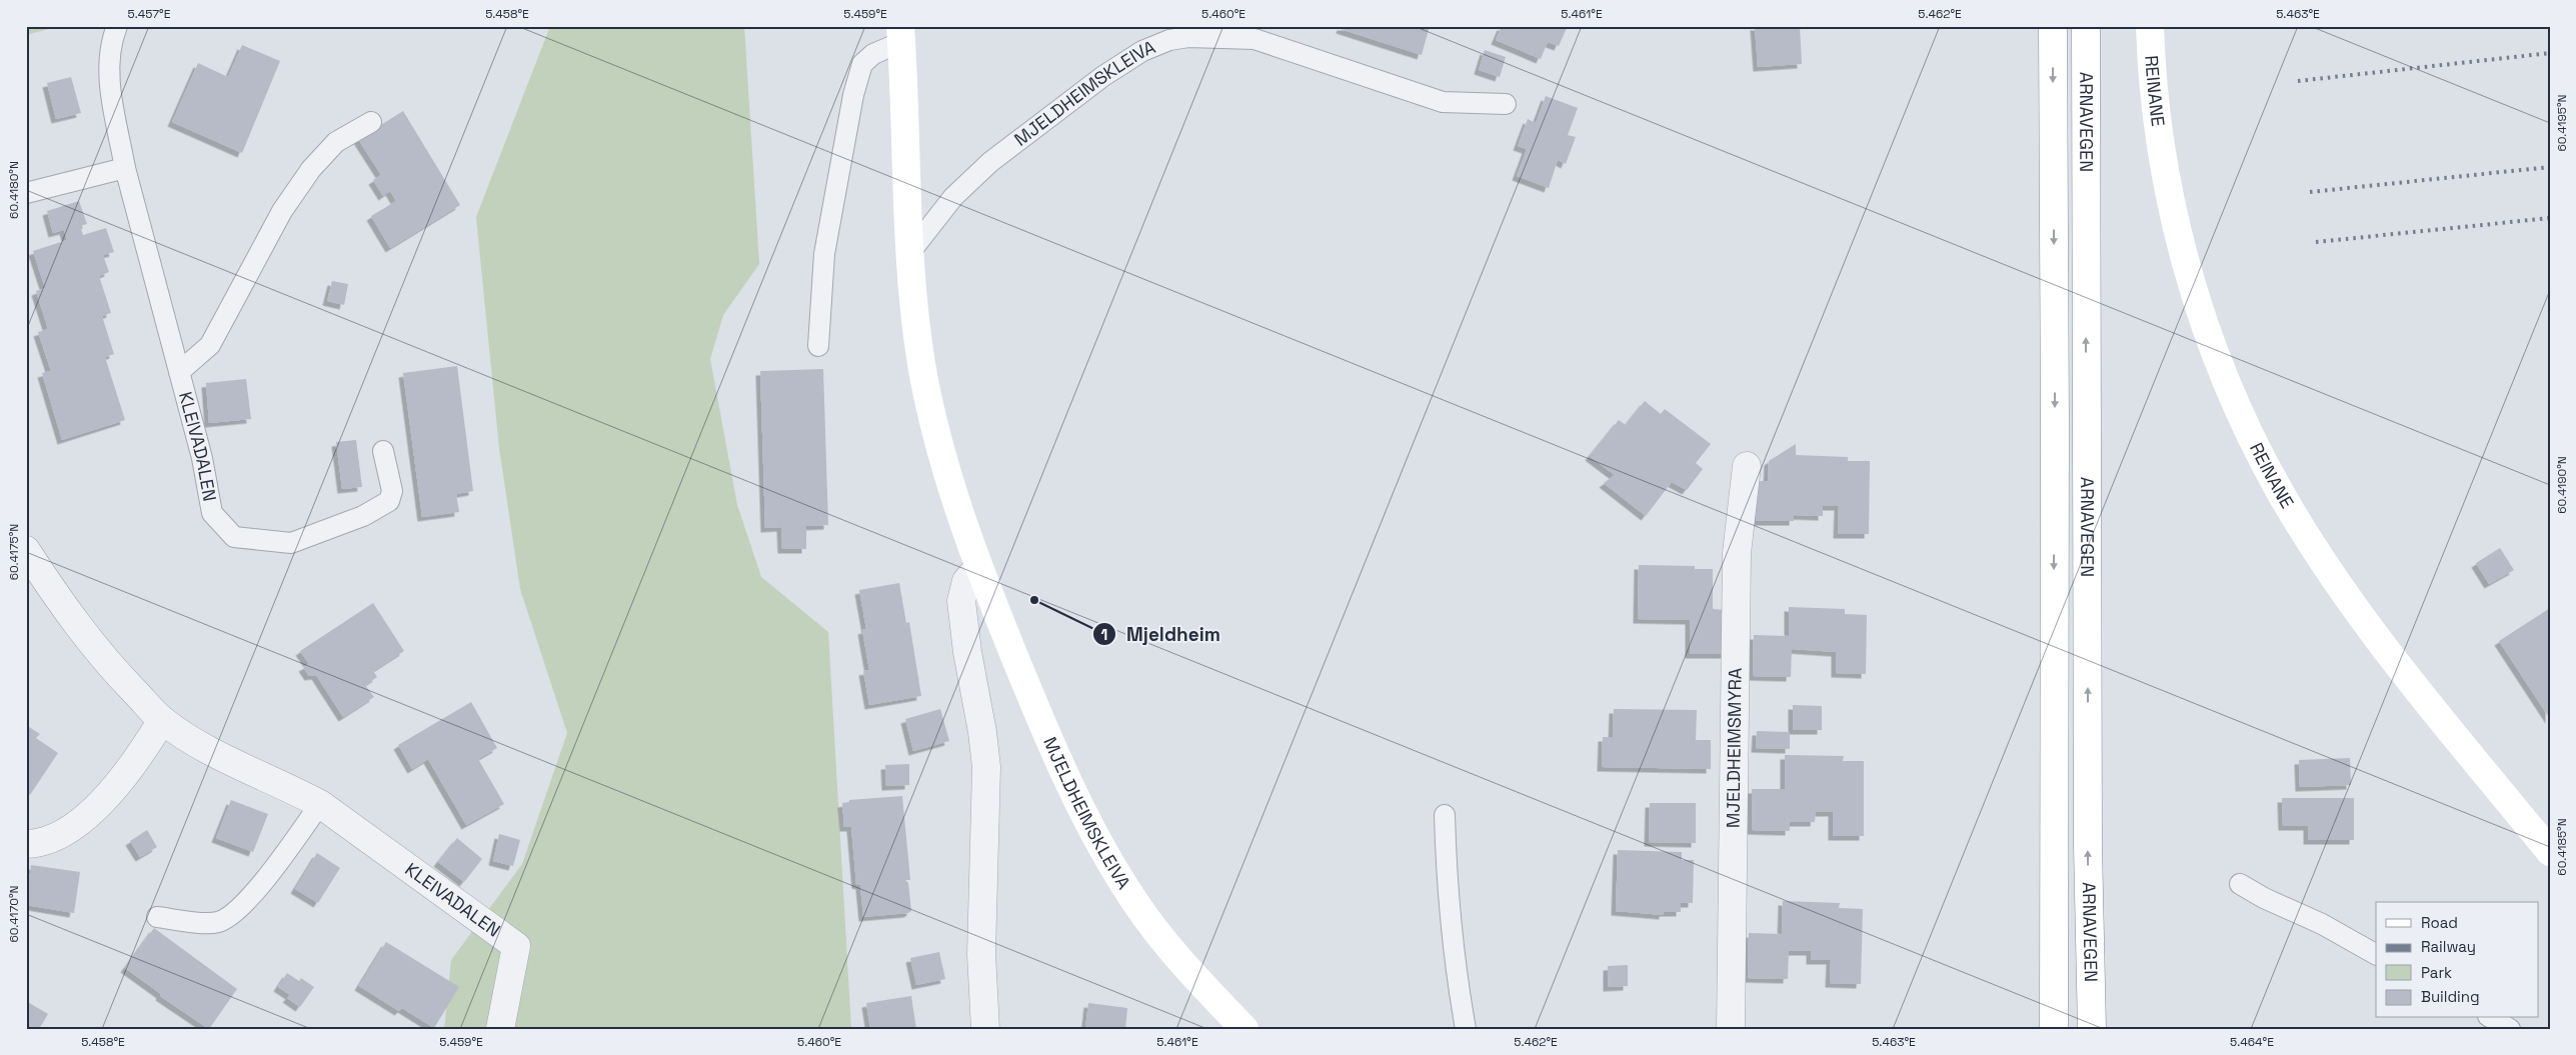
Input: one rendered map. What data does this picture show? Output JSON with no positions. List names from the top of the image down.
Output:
{
  "streets": {
    "main road": ["REINANE", "MJELDHEIMSKLEIVA", "ARNAVEGEN"],
    "street": ["KLEIVADALEN", "MJELDHEIMSMYRA"]
  },
  "places": ["Mjeldheim"],
  "legend": [
    "Road",
    "Railway",
    "Park",
    "Building"
  ],
  "coordinates": [
    "5.457°E",
    "5.458°E",
    "5.459°E",
    "5.460°E",
    "5.461°E",
    "5.462°E",
    "5.463°E",
    "60.4195°N",
    "60.4180°N",
    "60.4190°N",
    "60.4175°N",
    "60.4185°N",
    "60.4170°N",
    "5.464°E"
  ]
}
